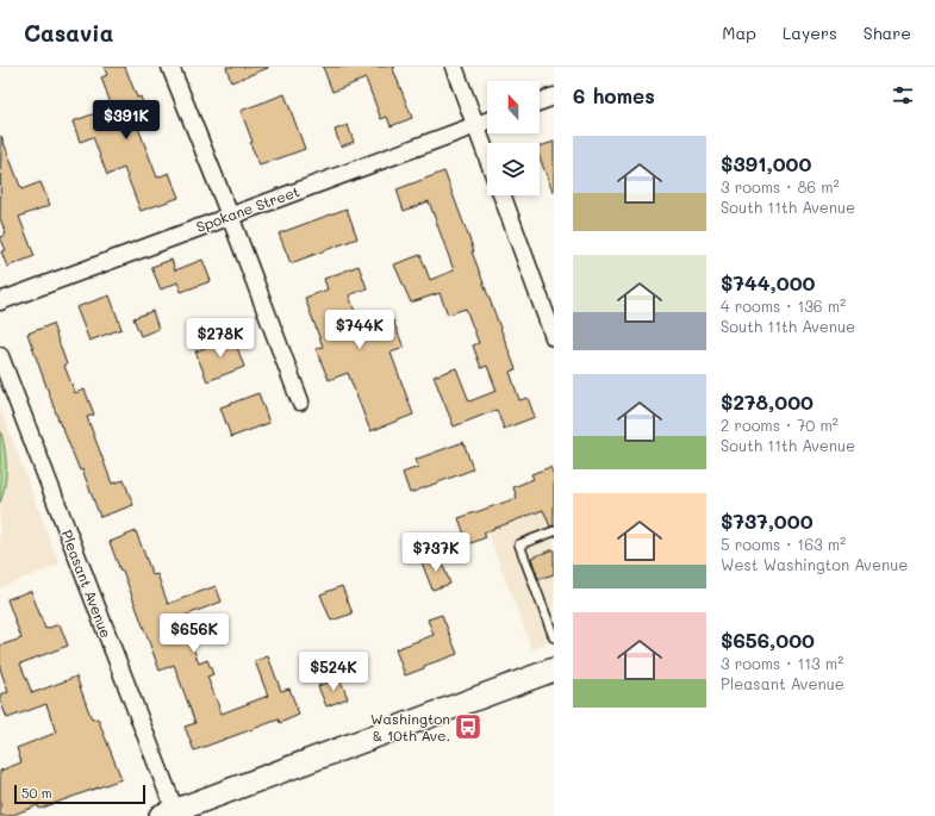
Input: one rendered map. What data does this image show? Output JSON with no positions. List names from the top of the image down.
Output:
{
  "streets": {
    "street": ["Spokane Street", "Pleasant Avenue"]
  },
  "places": {
    "bus stop": ["Washington & 10th Ave."]
  },
  "scale_bar": "50 m",
  "north": "top",
  "page": {
    "header": "Casavia",
    "nav": ["Map", "Layers", "Share"],
    "heading": "6 homes",
    "price": [
      "$391K",
      "$744K",
      "$278K",
      "$737K",
      "$656K",
      "$524K"
    ],
    "list": [
      {
        "name": "$391,000",
        "note": "3 rooms · 86 m² · South 11th Avenue"
      },
      {
        "name": "$744,000",
        "note": "4 rooms · 136 m² · South 11th Avenue"
      },
      {
        "name": "$278,000",
        "note": "2 rooms · 70 m² · South 11th Avenue"
      },
      {
        "name": "$737,000",
        "note": "5 rooms · 163 m² · West Washington Avenue"
      },
      {
        "name": "$656,000",
        "note": "3 rooms · 113 m² · Pleasant Avenue"
      }
    ],
    "scale": "50 m"
  }
}
